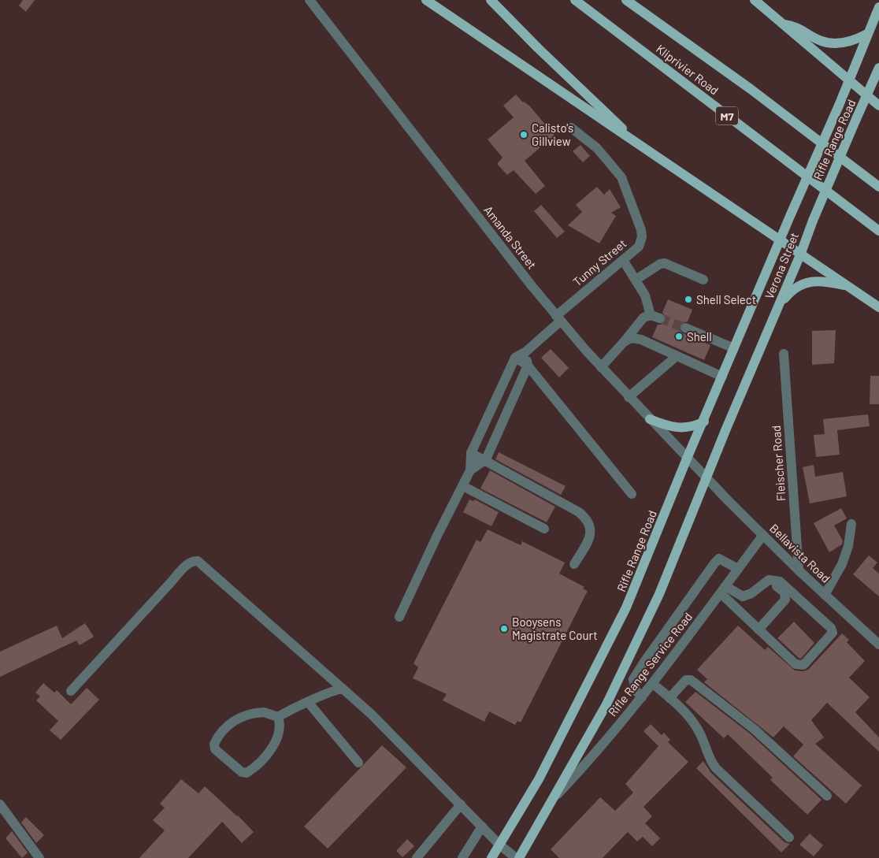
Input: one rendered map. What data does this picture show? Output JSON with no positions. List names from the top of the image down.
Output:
{
  "streets": {
    "main road": [
      "Kliprivier Road",
      "M7",
      "Rifle Range Road",
      "Verona Street"
    ],
    "street": [
      "Amanda Street",
      "Tunny Street",
      "Fleischer Road",
      "Bellavista Road",
      "Rifle Range Service Road"
    ]
  },
  "crossings": [
    ["Rifle Range Road", "Amanda Street"],
    ["Rifle Range Road", "Verona Street"],
    ["Amanda Street", "Tunny Street"],
    ["Amanda Street", "Verona Street"],
    ["Amanda Street", "Bellavista Road"],
    ["Verona Street", "Bellavista Road"],
    ["Fleischer Road", "Bellavista Road"],
    ["Bellavista Road", "Rifle Range Service Road"]
  ],
  "places": [
    "Calisto's Gillview",
    "Shell Select",
    "Shell",
    "Booysens Magistrate Court"
  ]
}
